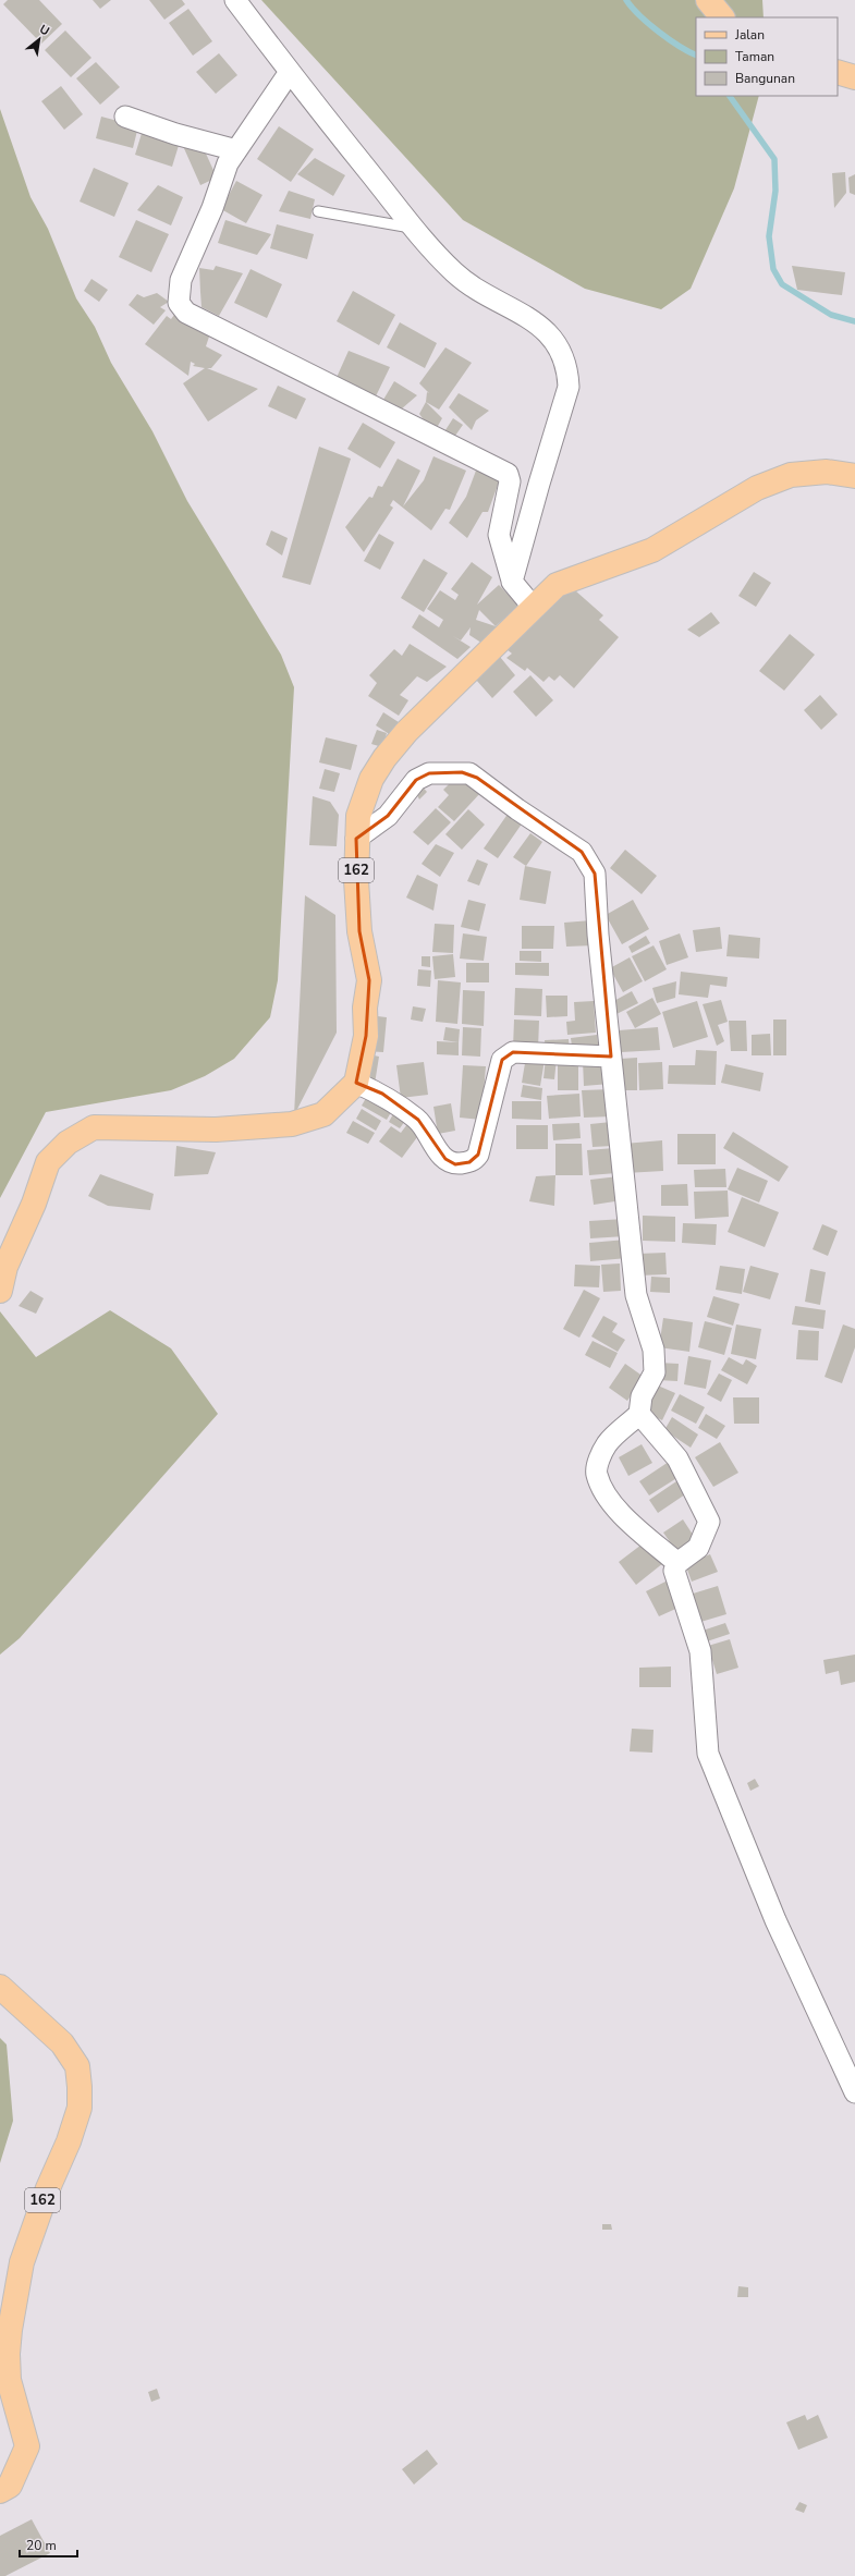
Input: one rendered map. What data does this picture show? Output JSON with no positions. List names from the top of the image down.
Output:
{
  "streets": {
    "main road": ["162"]
  },
  "legend": ["Jalan", "Taman", "Bangunan"],
  "scale_bar": "20 m",
  "north": "top right"
}
